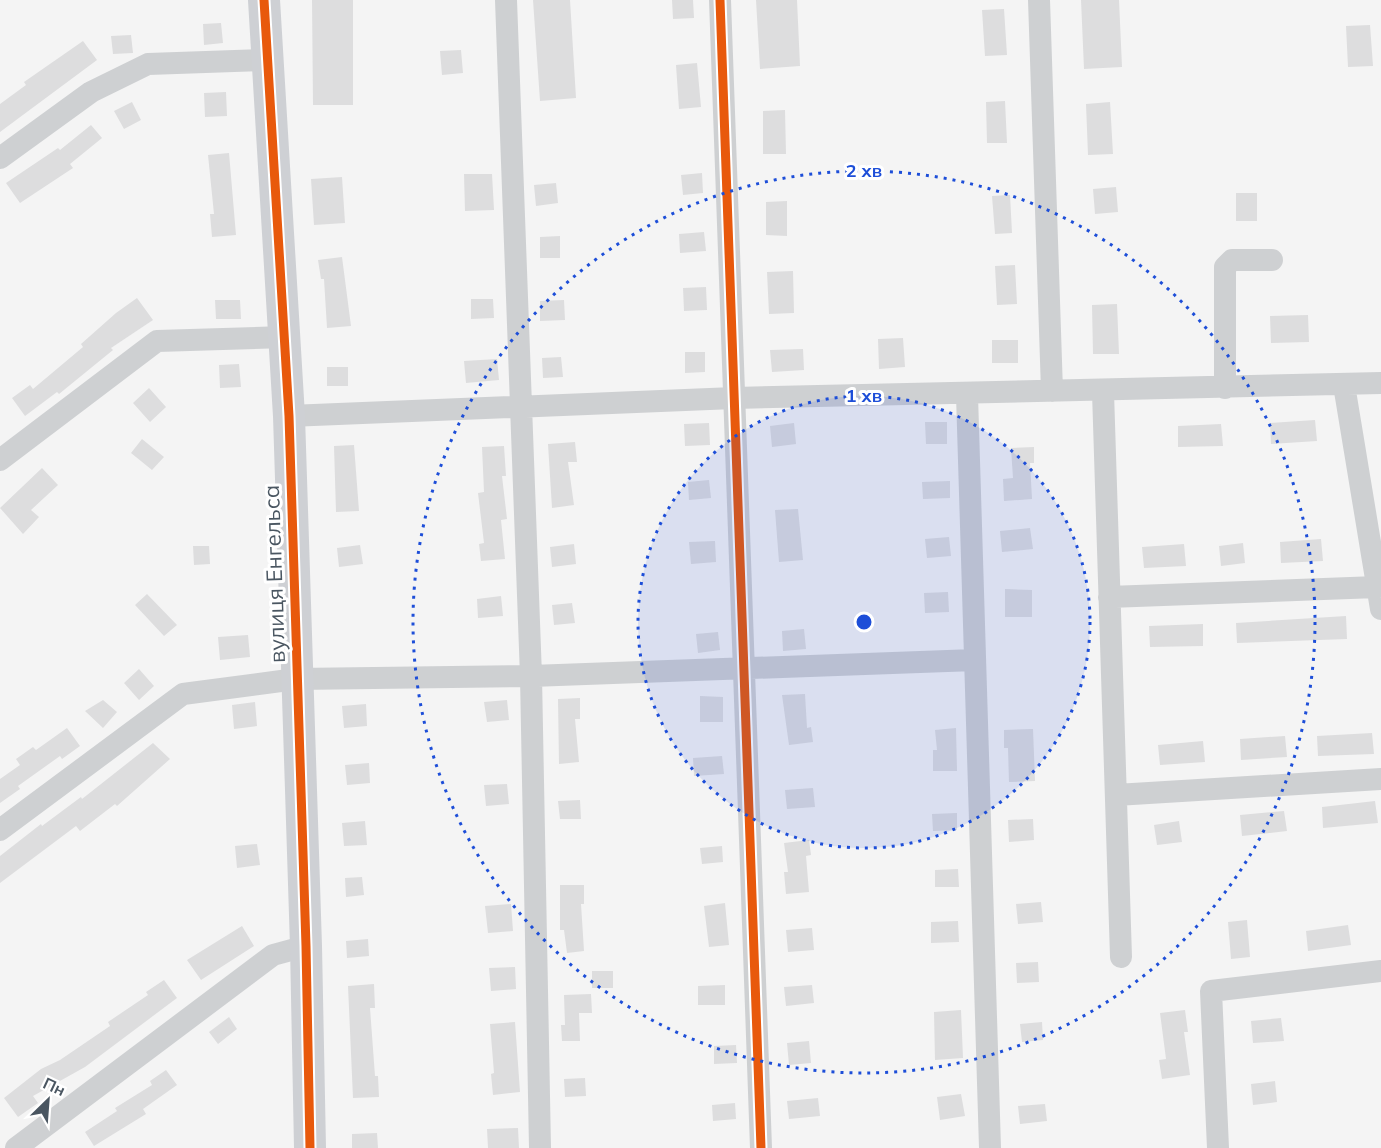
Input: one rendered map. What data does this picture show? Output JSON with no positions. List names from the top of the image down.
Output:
{
  "streets": {
    "street": ["вулиця Енгельса"]
  },
  "north": "top right",
  "rings": ["2 хв", "1 хв"]
}
